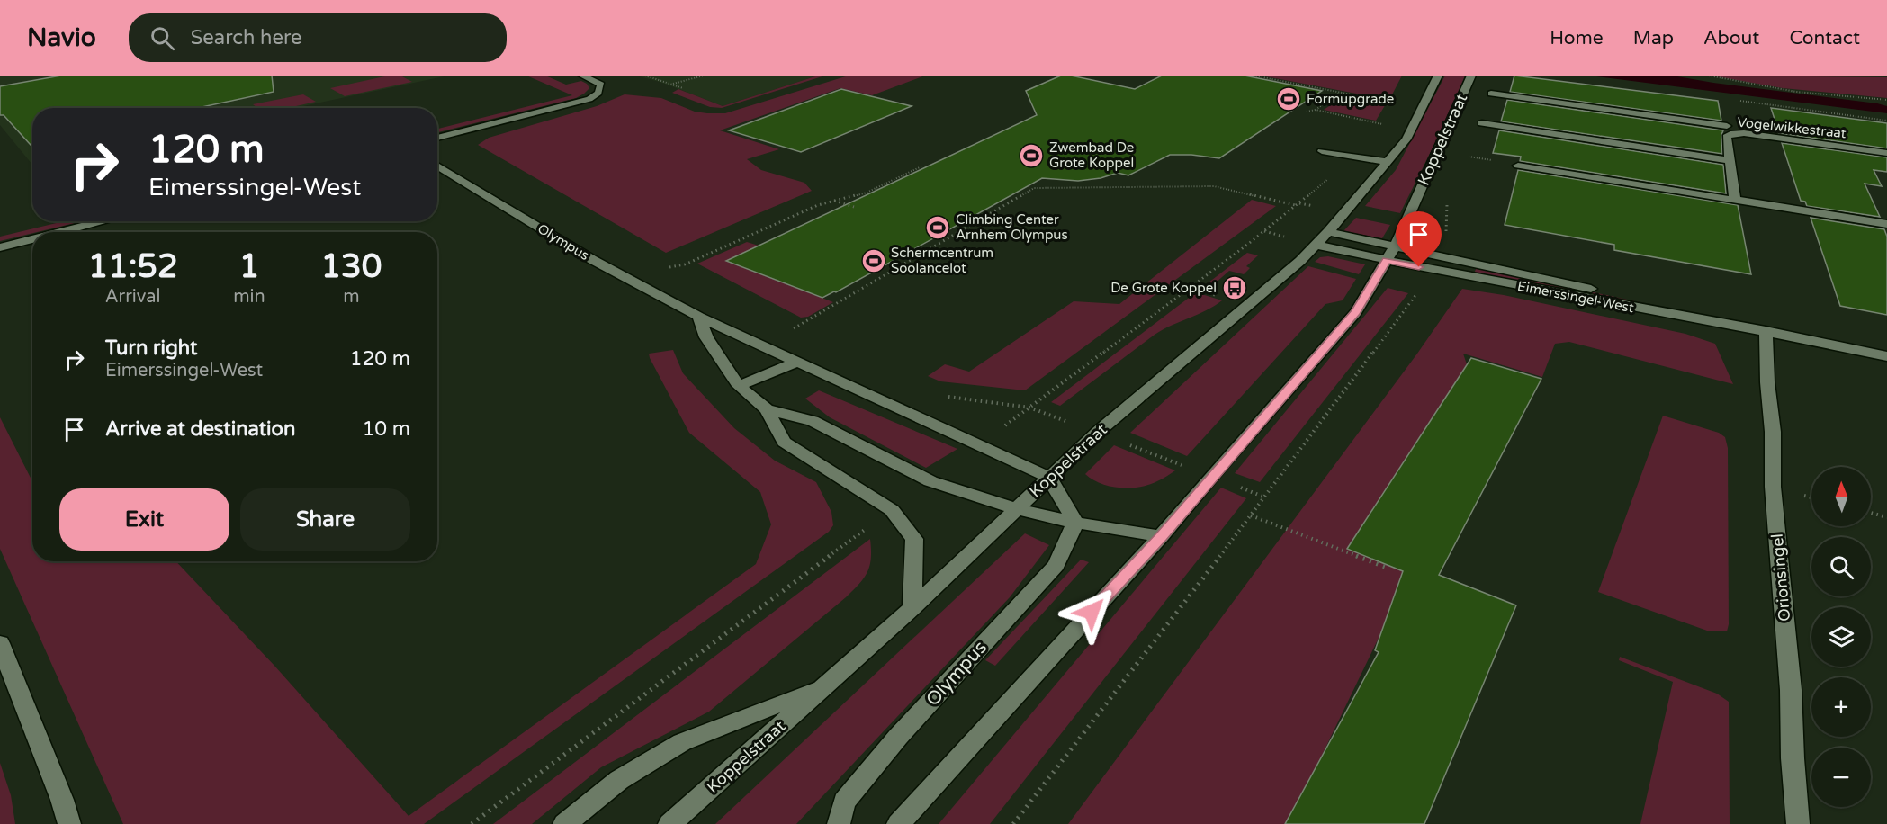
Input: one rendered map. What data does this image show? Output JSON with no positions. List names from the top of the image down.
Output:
{
  "streets": {
    "street": [
      "Vogelwikkestraat",
      "Koppelstraat",
      "Olympus",
      "Eimerssingel-West",
      "Orionsingel"
    ]
  },
  "crossings": [
    ["Vogelwikkestraat", "Koppelstraat"],
    ["Koppelstraat", "Olympus"],
    ["Koppelstraat", "Eimerssingel-West"],
    ["Eimerssingel-West", "Orionsingel"]
  ],
  "places": {
    "sports": [
      "Formupgrade",
      "Zwembad De Grote Koppel",
      "Climbing Center Arnhem Olympus",
      "Schermcentrum Soolancelot"
    ],
    "bus stop": ["De Grote Koppel"]
  },
  "north": "top",
  "page": {
    "header": "Navio",
    "search": "Search here",
    "nav": [
      "Home",
      "Map",
      "About",
      "Contact"
    ],
    "turn": ["120 m", "Eimerssingel-West"],
    "eta": [
      "11:52",
      "Arrival",
      "1",
      "min",
      "130",
      "m"
    ],
    "list": [
      {
        "name": "Turn right",
        "note": "Eimerssingel-West",
        "value": "120 m"
      },
      {
        "name": "Arrive at destination",
        "value": "10 m"
      }
    ],
    "map_buttons": ["+", "−"],
    "buttons": ["Exit", "Share"]
  }
}
